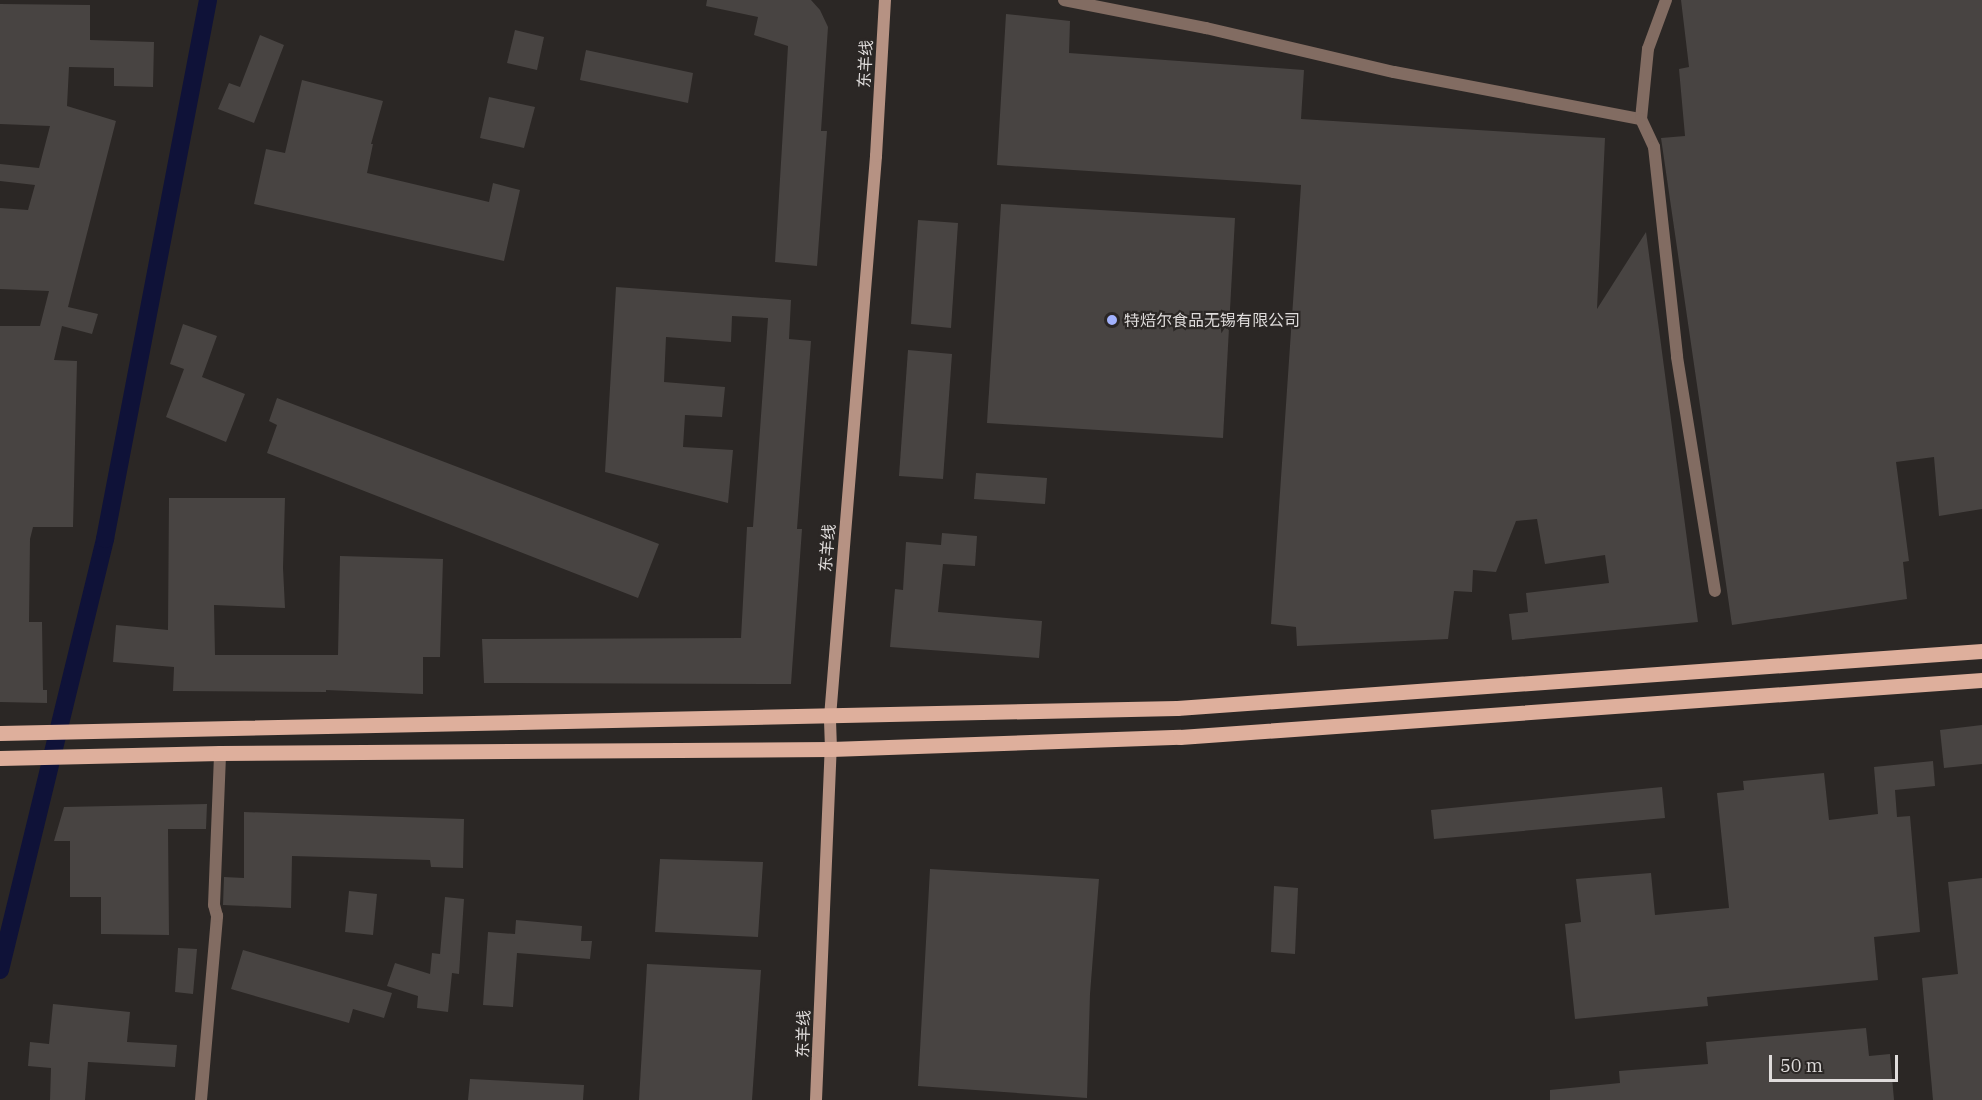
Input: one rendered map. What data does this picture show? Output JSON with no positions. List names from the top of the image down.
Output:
{
  "streets": {
    "main road": ["东羊线"]
  },
  "places": ["特焙尔食品无锡有限公司"],
  "scale_bar": "50 m"
}
